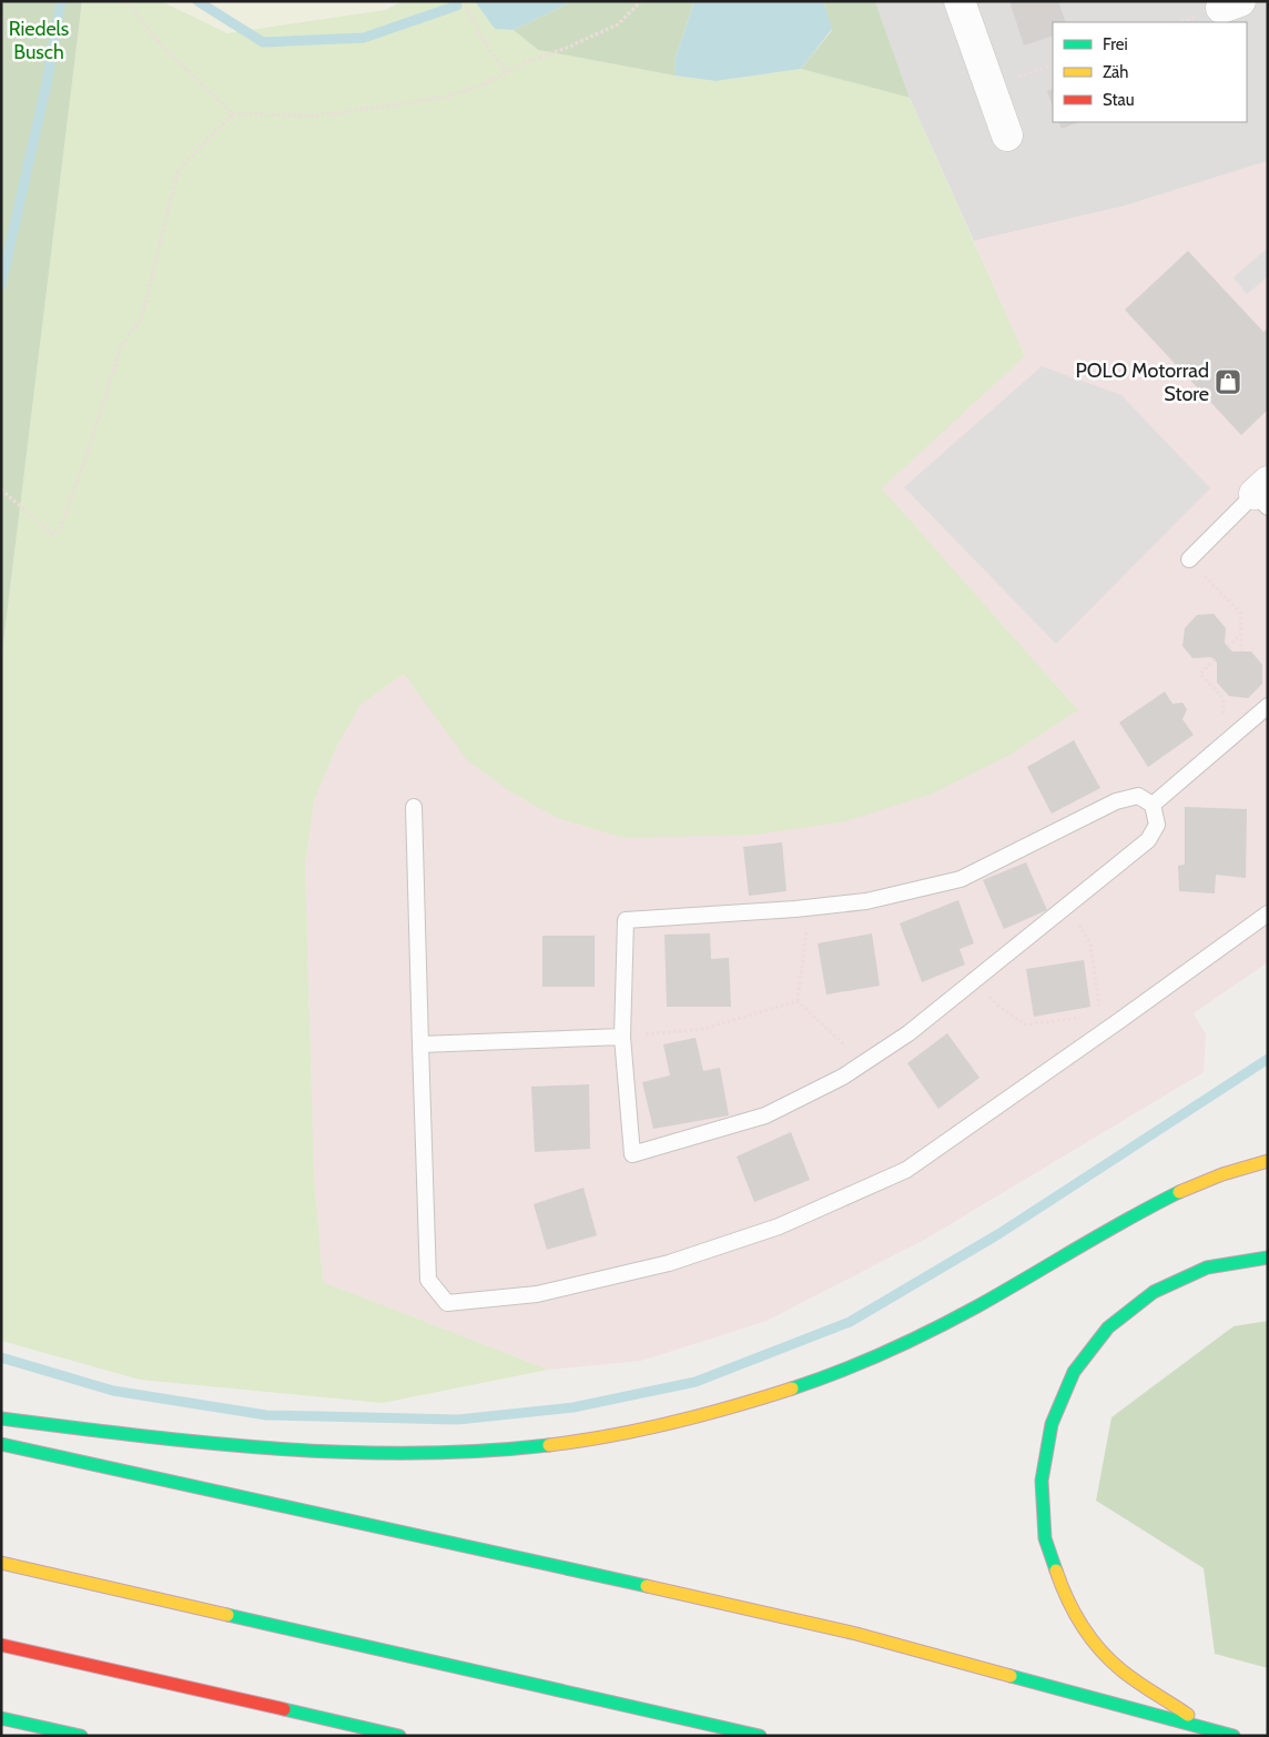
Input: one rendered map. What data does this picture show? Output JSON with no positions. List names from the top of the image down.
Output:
{
  "parks": ["Riedels Busch"],
  "places": {
    "shop": ["POLO Motorrad Store"]
  },
  "legend": ["Frei", "Zäh", "Stau"]
}
